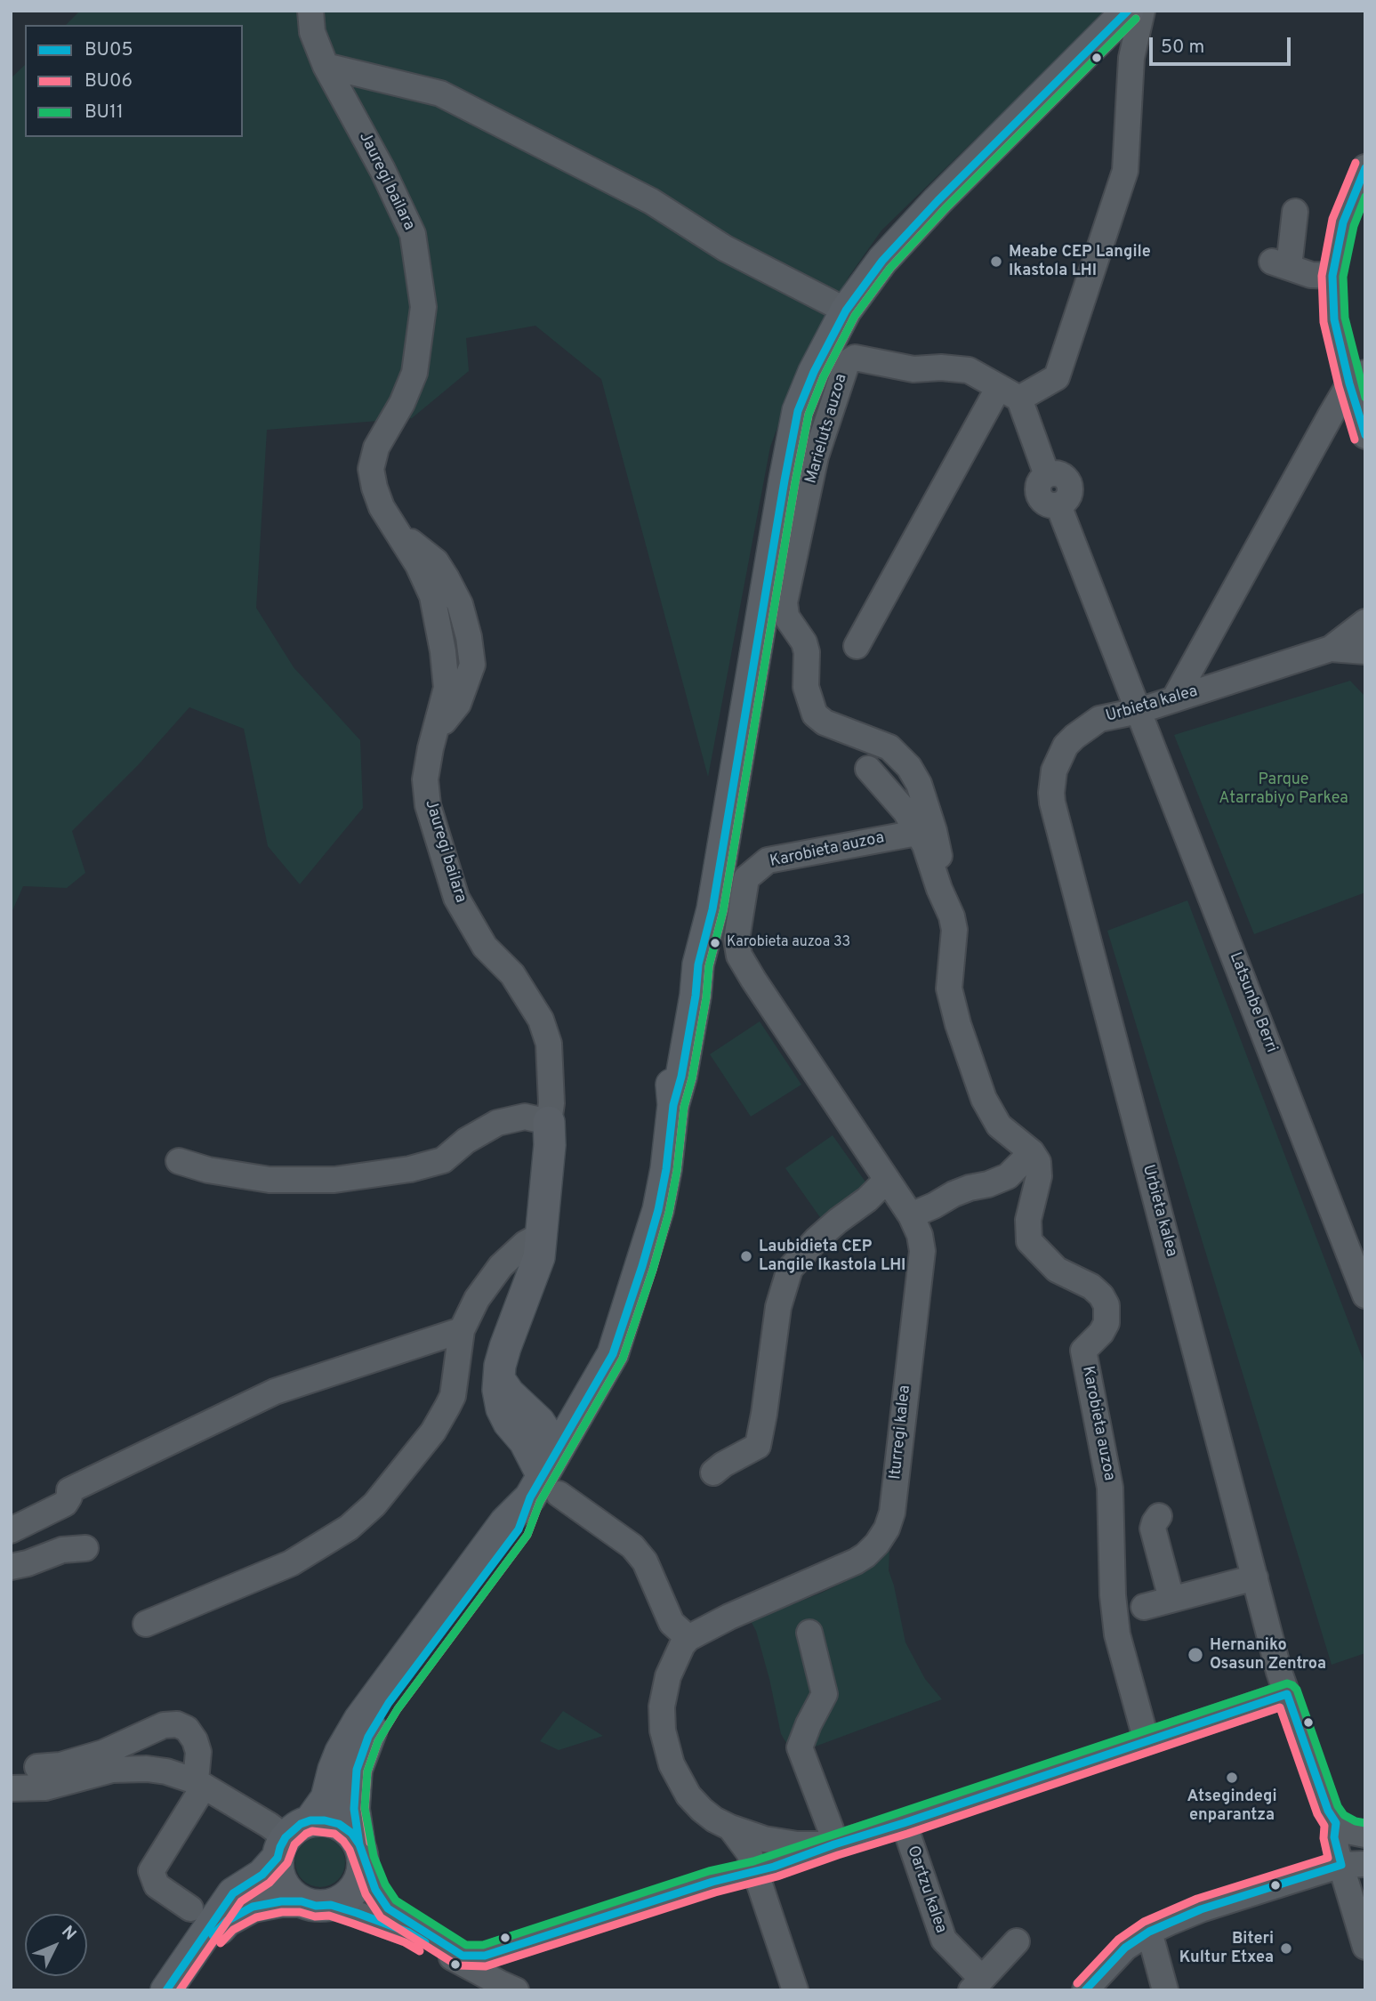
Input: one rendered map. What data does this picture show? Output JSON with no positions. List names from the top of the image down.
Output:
{
  "streets": {
    "street": [
      "Jauregi bailara",
      "Marieluts auzoa",
      "Urbieta kalea",
      "Karobieta auzoa",
      "Latsunbe Berri",
      "Iturregi kalea",
      "Oartzu kalea"
    ]
  },
  "crossings": [
    ["Urbieta kalea", "Latsunbe Berri"],
    ["Karobieta auzoa", "Iturregi kalea"]
  ],
  "parks": ["Parque Atarrabiyo Parkea"],
  "places": [
    "Meabe CEP Langile Ikastola LHI",
    "Karobieta auzoa 33",
    "Laubidieta CEP Langile Ikastola LHI",
    "Hernaniko Osasun Zentroa",
    "Atsegindegi enparantza",
    "Biteri Kultur Etxea"
  ],
  "lines": ["transit line BU05", "transit line BU06", "transit line BU11"],
  "legend": ["BU05", "BU06", "BU11"],
  "scale_bar": "50 m",
  "north": "top right"
}
